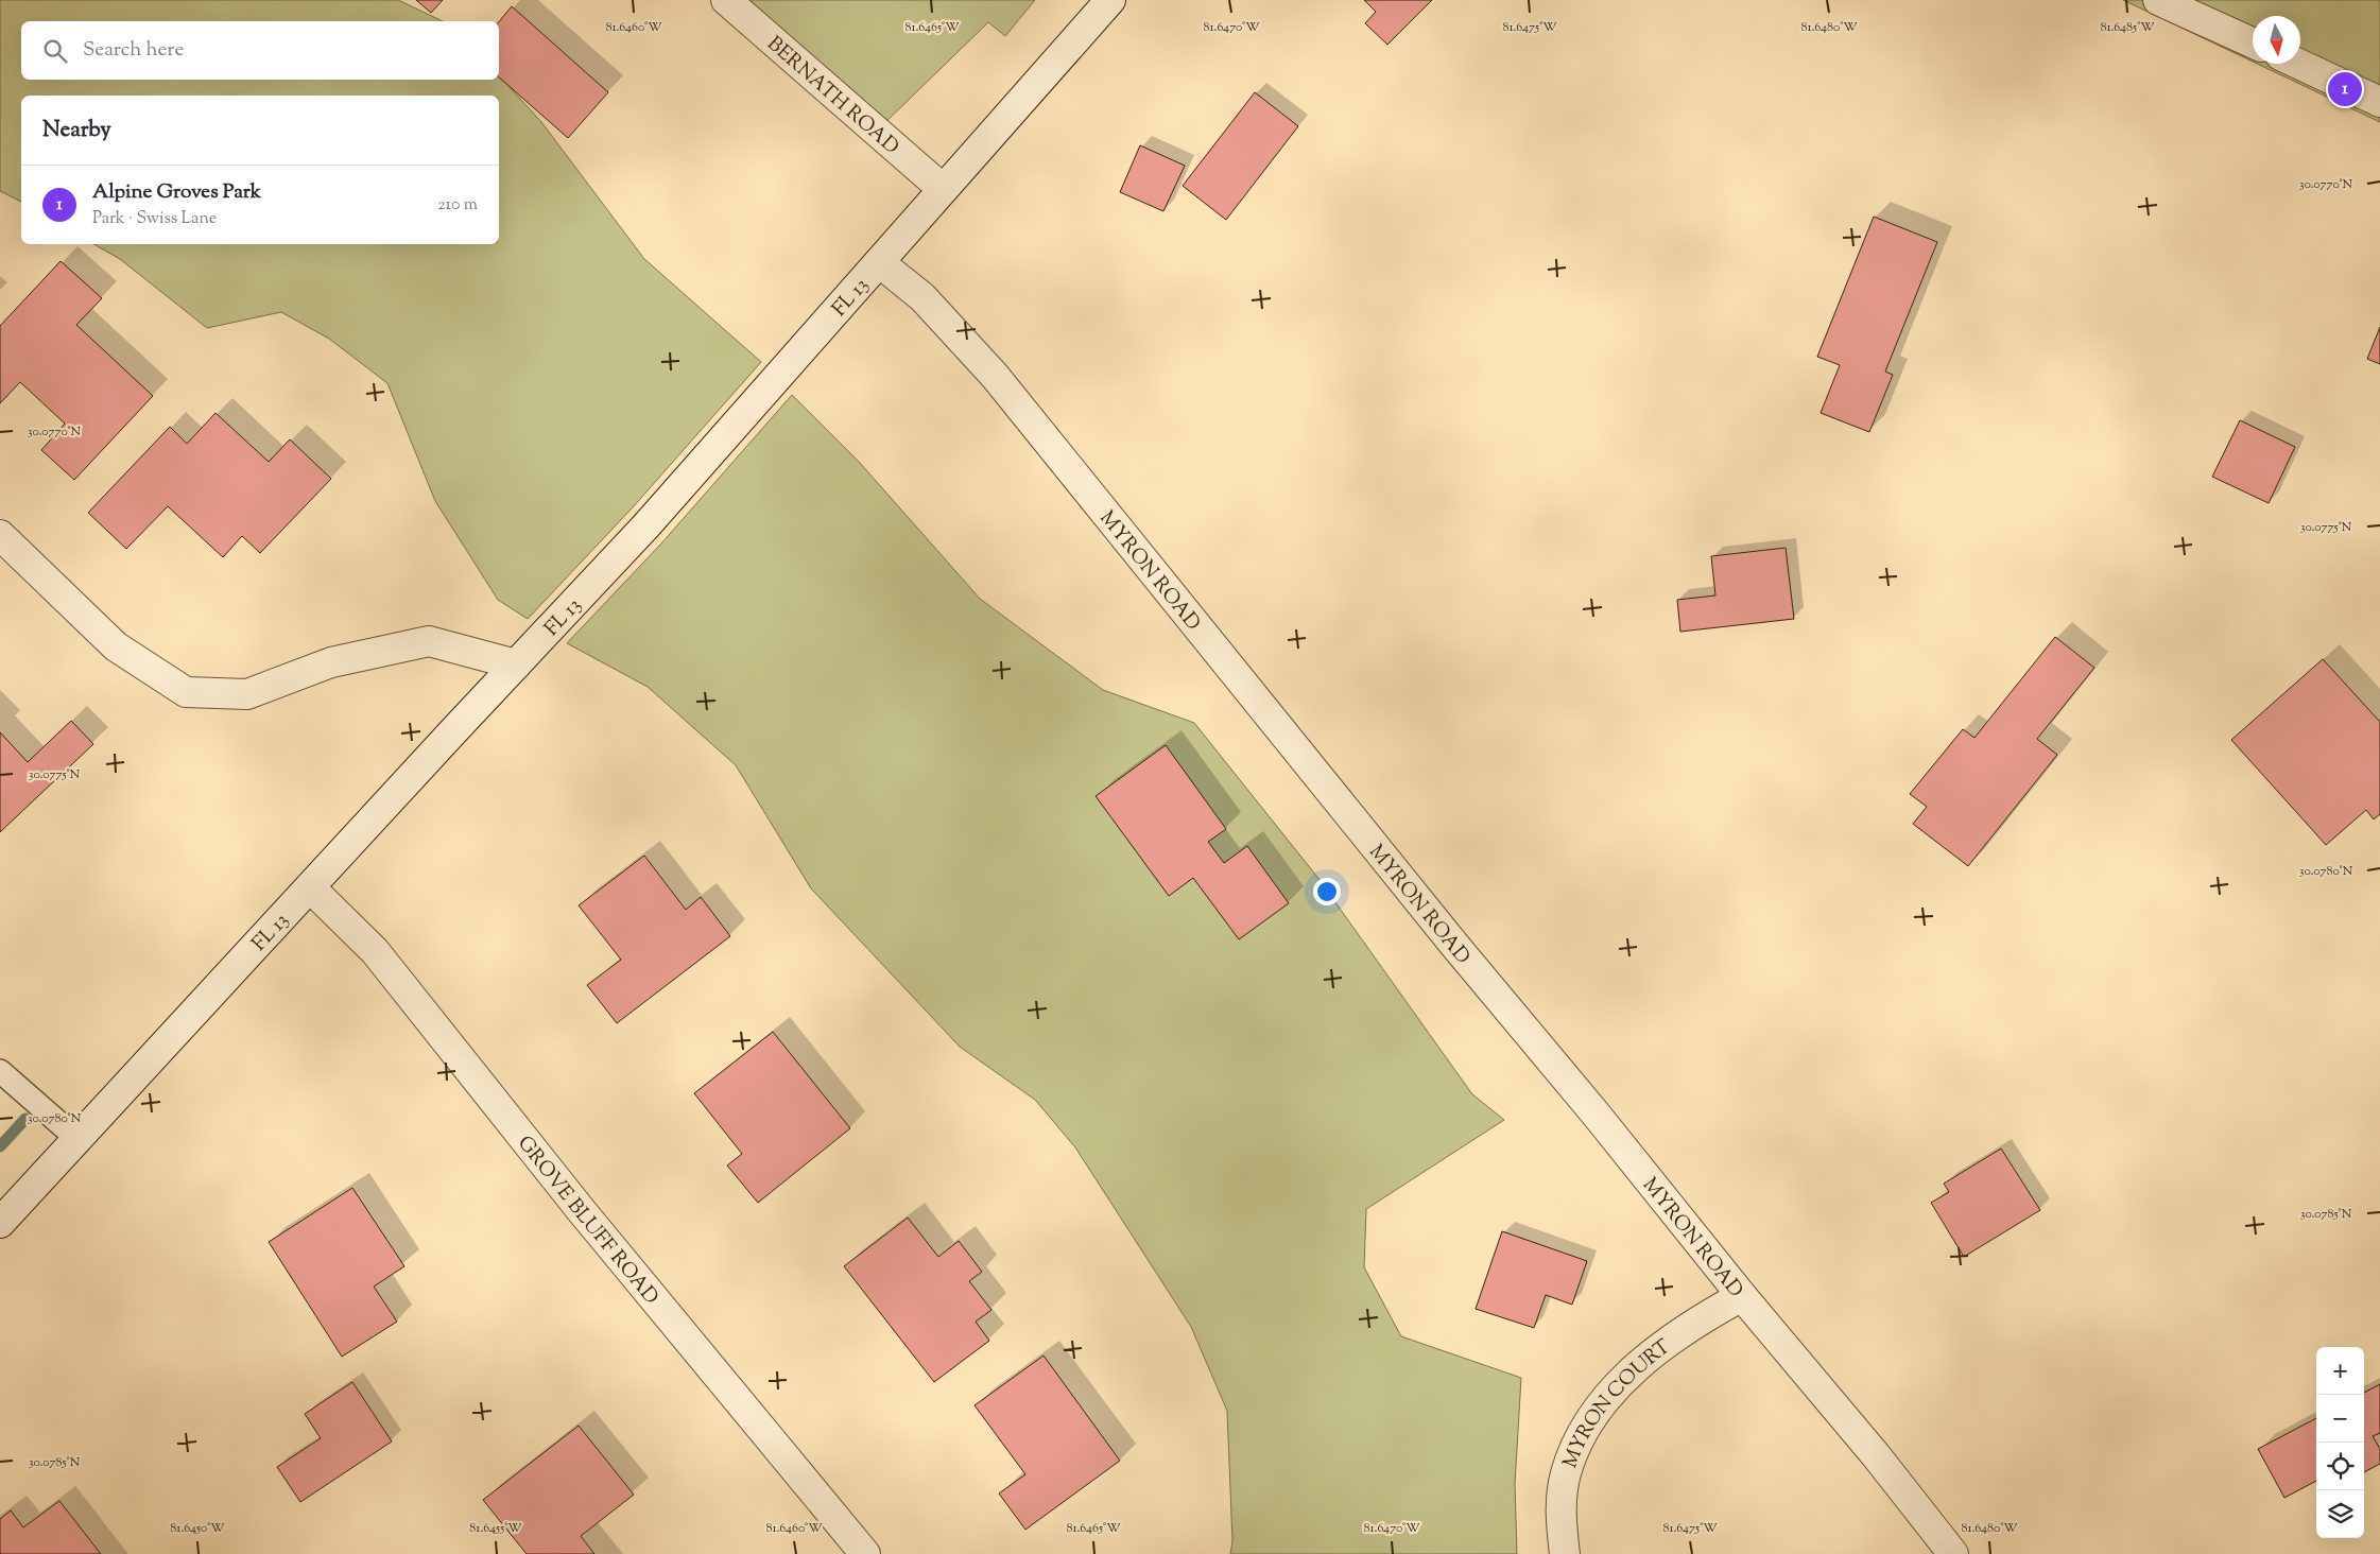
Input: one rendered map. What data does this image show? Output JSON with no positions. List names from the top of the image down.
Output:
{
  "streets": {
    "street": [
      "BERNATH ROAD",
      "FL 13",
      "MYRON ROAD",
      "GROVE BLUFF ROAD",
      "MYRON COURT"
    ]
  },
  "crossings": [
    ["BERNATH ROAD", "FL 13"],
    ["FL 13", "MYRON ROAD"],
    ["FL 13", "GROVE BLUFF ROAD"],
    ["MYRON ROAD", "MYRON COURT"]
  ],
  "north": "bottom",
  "page": {
    "search": "Search here",
    "pins": "1",
    "heading": "Nearby",
    "list": [
      {
        "mark": "1",
        "name": "Alpine Groves Park",
        "note": "Park · Swiss Lane",
        "value": "210 m"
      }
    ],
    "map_buttons": ["+", "−"]
  },
  "coordinates": [
    "81.6460°W",
    "81.6465°W",
    "81.6470°W",
    "81.6475°W",
    "81.6480°W",
    "81.6485°W",
    "30.0770°N",
    "30.0775°N",
    "30.0780°N",
    "30.0785°N",
    "81.6450°W",
    "81.6455°W"
  ]
}
